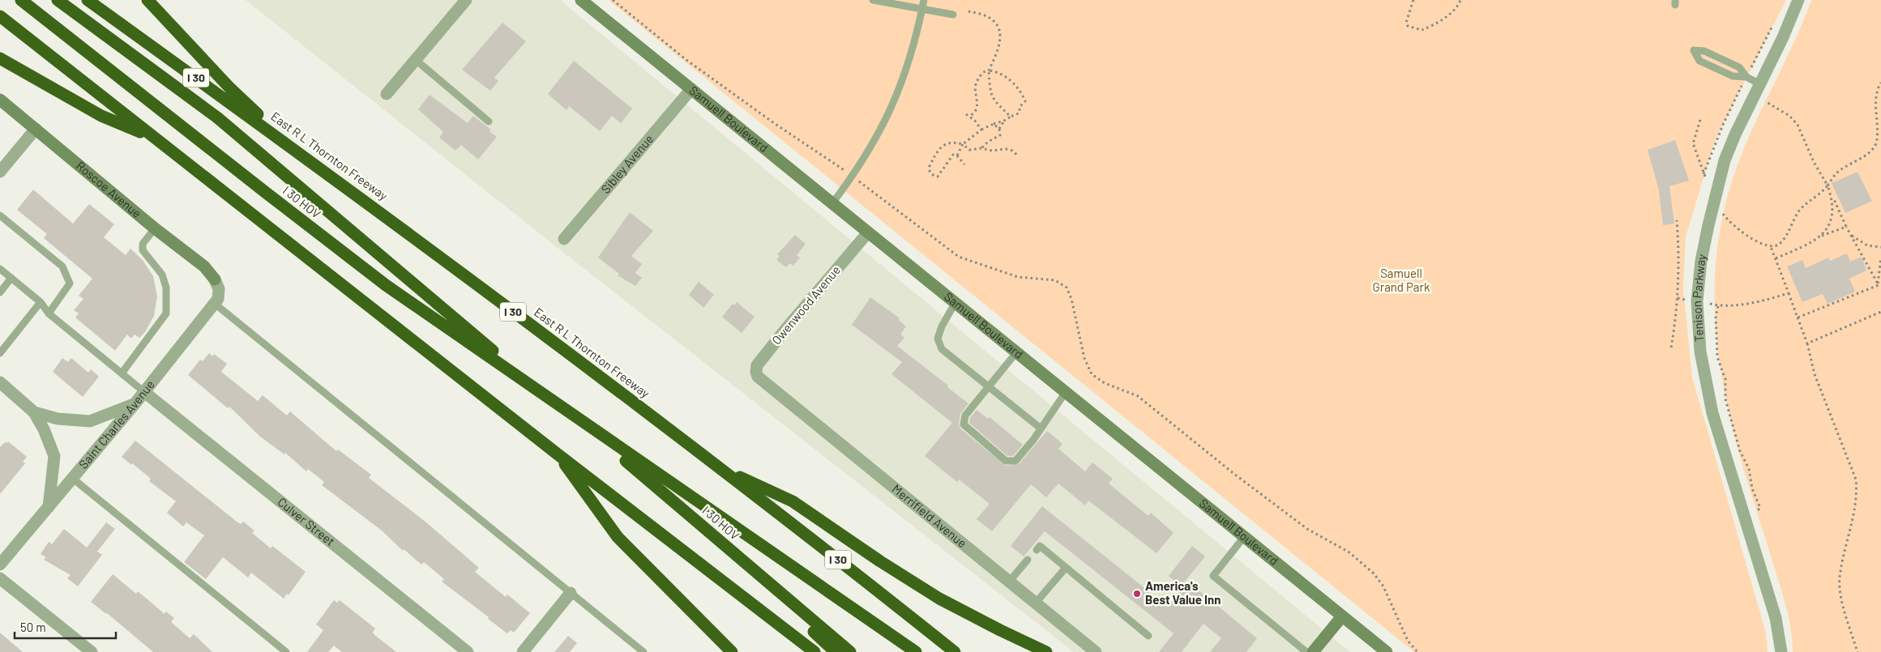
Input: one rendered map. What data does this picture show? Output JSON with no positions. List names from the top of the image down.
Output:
{
  "streets": {
    "highway": ["I 30", "East R L Thornton Freeway", "I 30 HOV"],
    "main road": ["Samuell Boulevard", "Roscoe Avenue"],
    "street": [
      "Sibley Avenue",
      "Tenison Parkway",
      "Owenwood Avenue",
      "Saint Charles Avenue",
      "Merrifield Avenue",
      "Culver Street"
    ]
  },
  "crossings": [
    ["Samuell Boulevard", "Sibley Avenue"],
    ["Samuell Boulevard", "Owenwood Avenue"],
    ["Owenwood Avenue", "Merrifield Avenue"],
    ["Saint Charles Avenue", "Culver Street"]
  ],
  "parks": ["Samuell Grand Park"],
  "places": ["America's Best Value Inn"],
  "scale_bar": "50 m"
}
